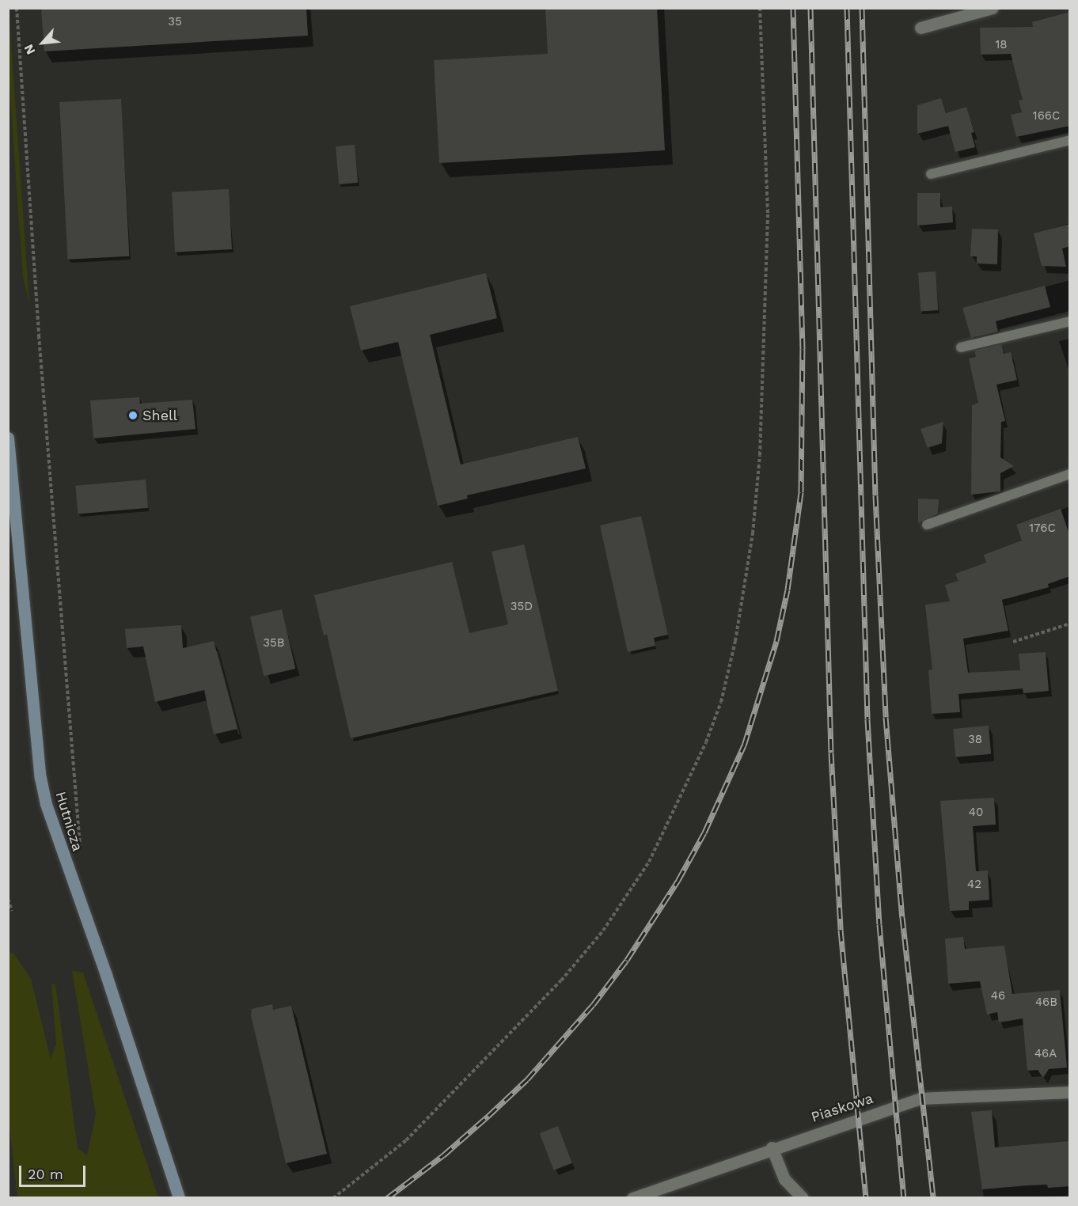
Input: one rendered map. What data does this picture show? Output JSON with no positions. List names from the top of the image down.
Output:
{
  "streets": {
    "main road": ["Hutnicza"],
    "street": ["Piaskowa"]
  },
  "places": ["Shell"],
  "house_numbers": [
    "35",
    "18",
    "166C",
    "176C",
    "35D",
    "35B",
    "38",
    "40",
    "42",
    "46",
    "46B",
    "46A"
  ],
  "scale_bar": "20 m",
  "north": "bottom left"
}
